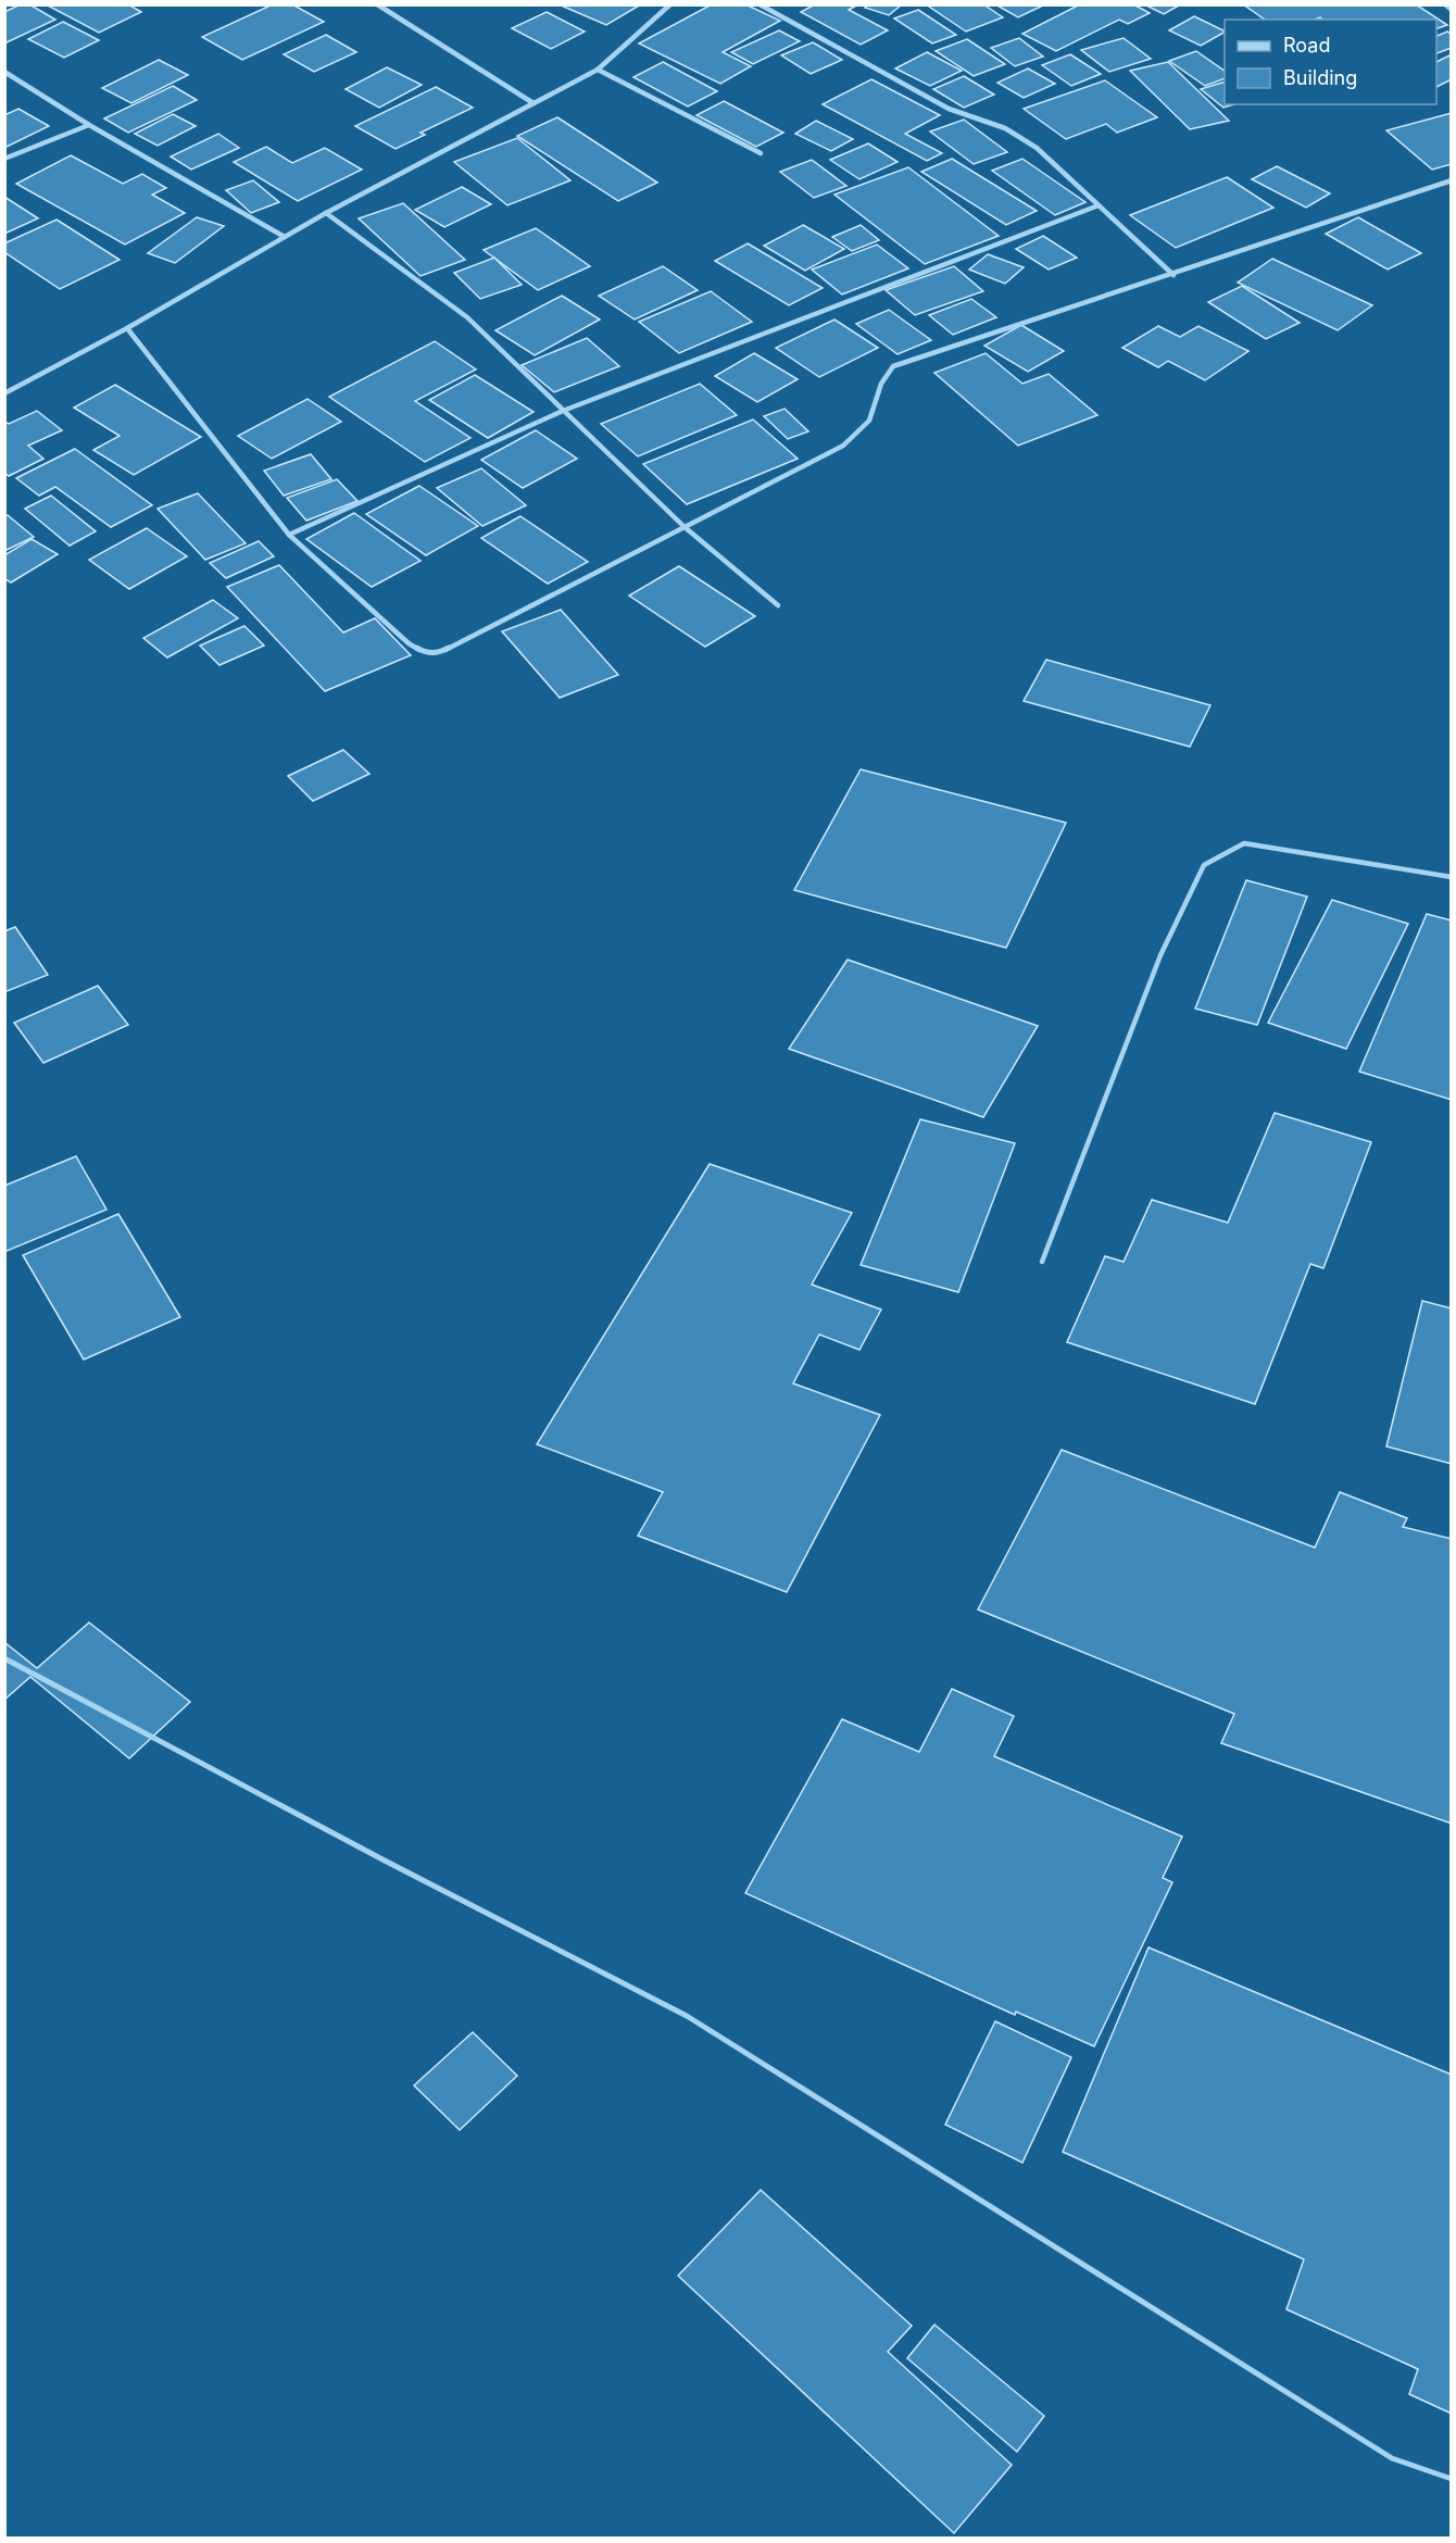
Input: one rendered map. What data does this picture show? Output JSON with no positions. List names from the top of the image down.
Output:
{
  "legend": ["Road", "Building"]
}
